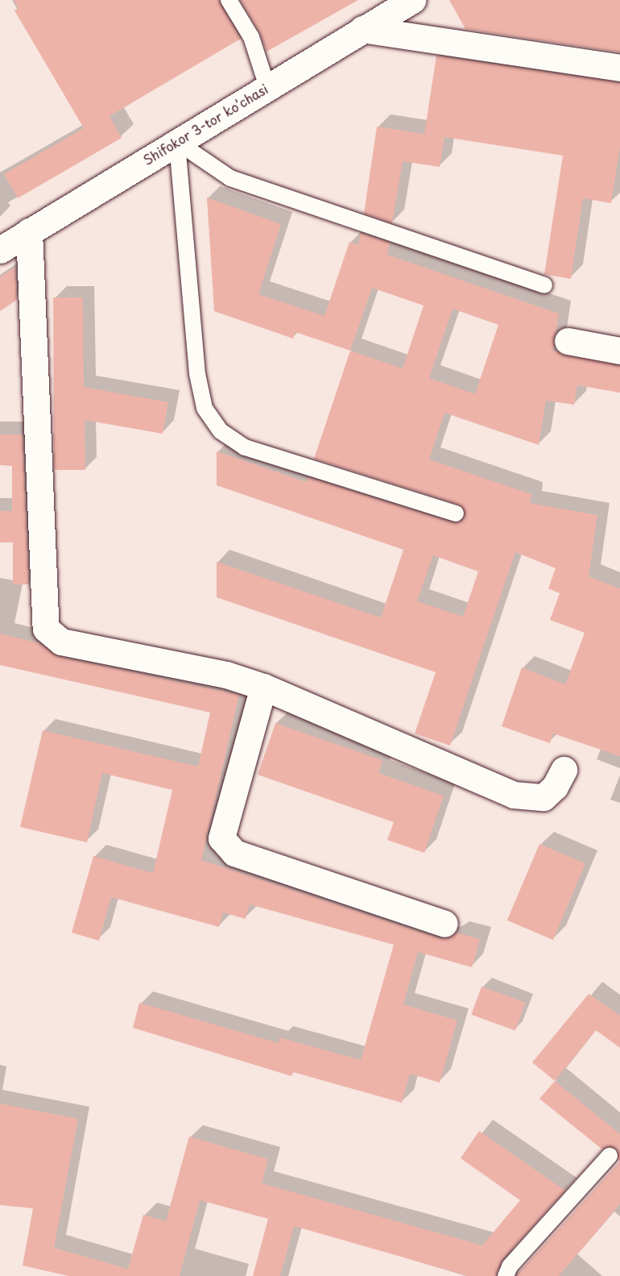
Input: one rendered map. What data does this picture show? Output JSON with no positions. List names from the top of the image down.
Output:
{
  "streets": {
    "street": ["Shifokor 3-tor koʼchasi"]
  }
}
